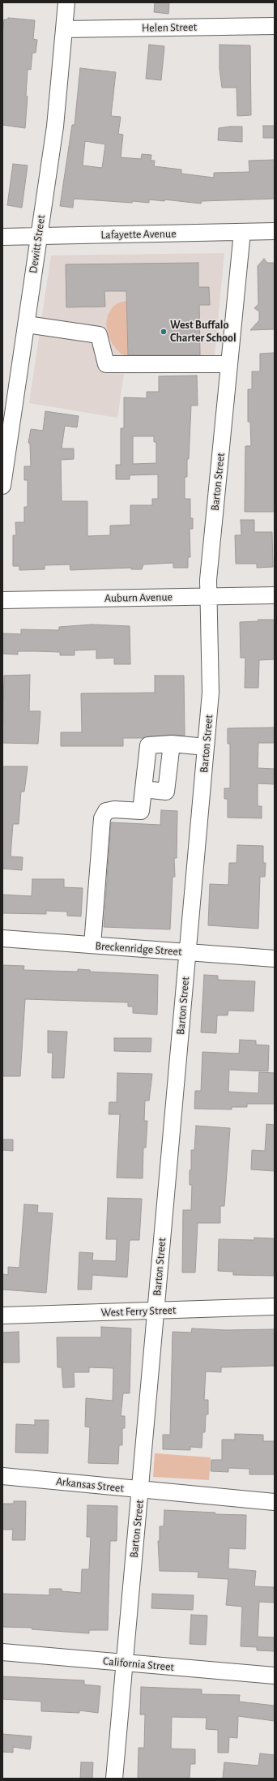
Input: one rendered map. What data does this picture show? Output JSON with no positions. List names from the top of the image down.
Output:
{
  "streets": {
    "street": [
      "Helen Street",
      "Lafayette Avenue",
      "Dewitt Street",
      "Barton Street",
      "Auburn Avenue",
      "Breckenridge Street",
      "West Ferry Street",
      "Arkansas Street",
      "California Street"
    ]
  },
  "crossings": [
    ["Helen Street", "Dewitt Street"],
    ["Lafayette Avenue", "Dewitt Street"],
    ["Lafayette Avenue", "Barton Street"],
    ["Barton Street", "Auburn Avenue"],
    ["Barton Street", "Breckenridge Street"],
    ["Barton Street", "West Ferry Street"],
    ["Barton Street", "Arkansas Street"],
    ["Barton Street", "California Street"]
  ],
  "places": ["West Buffalo Charter School"]
}
